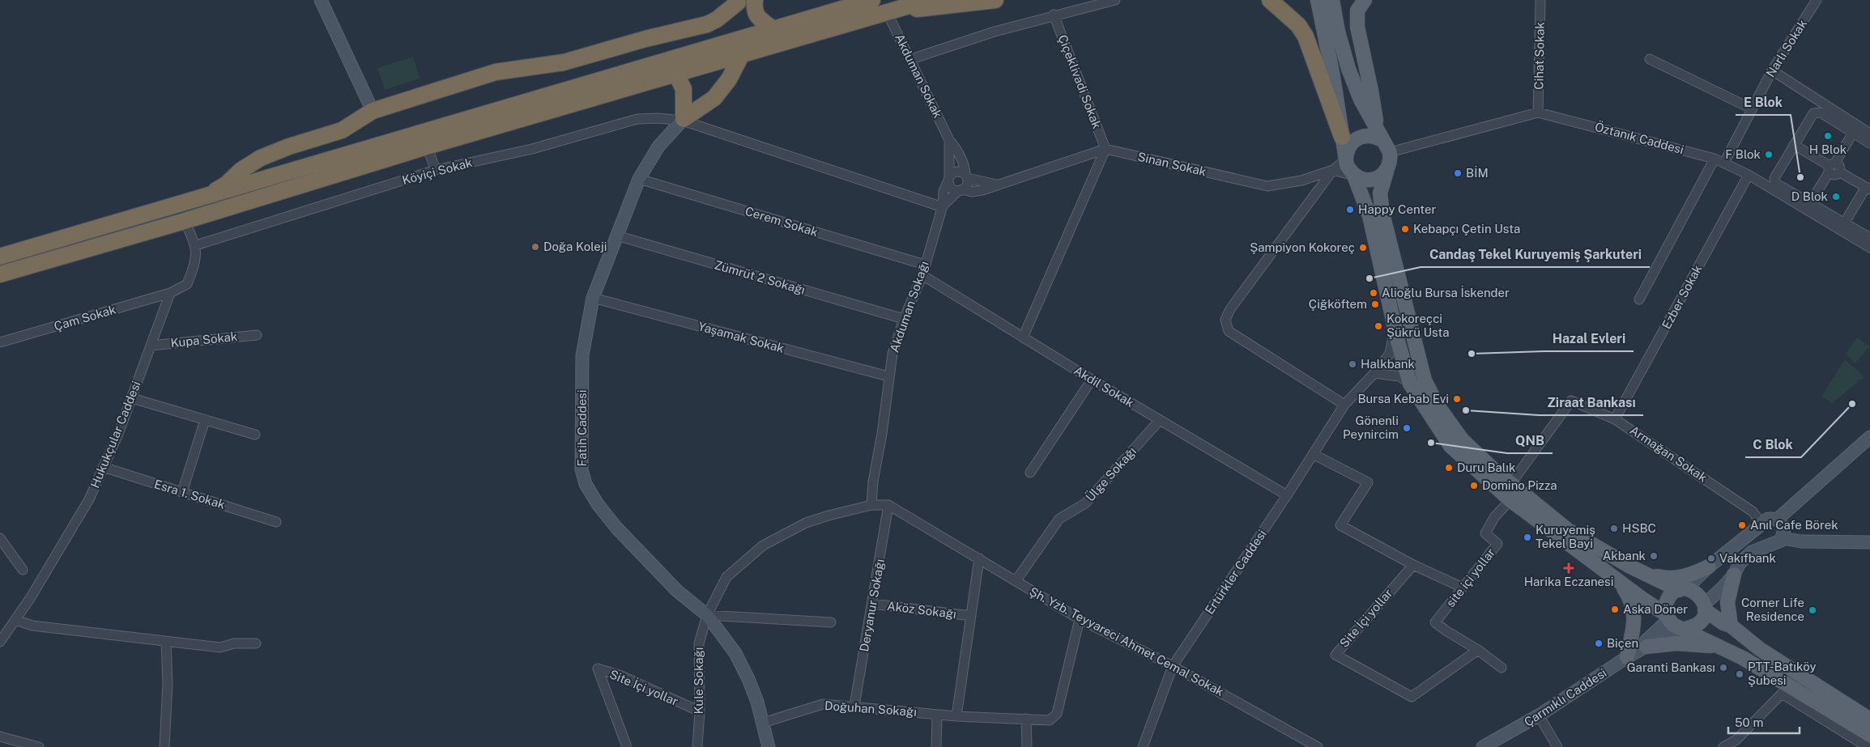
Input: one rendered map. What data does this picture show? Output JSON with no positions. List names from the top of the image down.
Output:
{
  "streets": {
    "main road": ["Fatih Caddesi", "Çarmıklı Caddesi"],
    "street": [
      "Narlı Sokak",
      "Cihat Sokak",
      "Akduman Sokak",
      "Çiçeklivadi Sokak",
      "Öztanık Caddesi",
      "Sinan Sokak",
      "Köyiçi Sokak",
      "Cerem Sokak",
      "Zümrüt 2 Sokağı",
      "Ezber Sokak",
      "Akduman Sokağı",
      "Çam Sokak",
      "Yaşamak Sokak",
      "Kupa Sokak",
      "Akdil Sokak",
      "Hukukçular Caddesi",
      "Armağan Sokak",
      "Ülge Sokağı",
      "Esra 1. Sokak",
      "Ertürkler Caddesi",
      "site içi yollar",
      "Deryanur Sokağı",
      "Aköz Sokağı",
      "Site İçi yollar",
      "Şh. Yzb. Teyyareci Ahmet Cemal Sokak",
      "Kule Sokağı",
      "Doğuhan Sokağı"
    ]
  },
  "crossings": [
    ["Narlı Sokak", "Öztanık Caddesi"],
    ["Cihat Sokak", "Öztanık Caddesi"],
    ["Akduman Sokak", "Akduman Sokağı"],
    ["Çiçeklivadi Sokak", "Sinan Sokak"],
    ["Öztanık Caddesi", "Sinan Sokak"],
    ["Öztanık Caddesi", "Ezber Sokak"],
    ["Köyiçi Sokak", "Akduman Sokağı"],
    ["Köyiçi Sokak", "Fatih Caddesi"],
    ["Cerem Sokak", "Akduman Sokağı"],
    ["Cerem Sokak", "Fatih Caddesi"],
    ["Zümrüt 2 Sokağı", "Akduman Sokağı"],
    ["Zümrüt 2 Sokağı", "Fatih Caddesi"],
    ["Ezber Sokak", "Armağan Sokak"],
    ["Akduman Sokağı", "Yaşamak Sokak"],
    ["Akduman Sokağı", "Akdil Sokak"],
    ["Akduman Sokağı", "Kule Sokağı"],
    ["Çam Sokak", "Hukukçular Caddesi"],
    ["Yaşamak Sokak", "Fatih Caddesi"],
    ["Kupa Sokak", "Hukukçular Caddesi"],
    ["Akdil Sokak", "Ülge Sokağı"],
    ["Akdil Sokak", "Ertürkler Caddesi"],
    ["Fatih Caddesi", "Kule Sokağı"],
    ["Fatih Caddesi", "Doğuhan Sokağı"],
    ["Hukukçular Caddesi", "Esra 1. Sokak"],
    ["Ülge Sokağı", "Şh. Yzb. Teyyareci Ahmet Cemal Sokak"],
    ["Ertürkler Caddesi", "Şh. Yzb. Teyyareci Ahmet Cemal Sokak"],
    ["site içi yollar", "Site İçi yollar"],
    ["Deryanur Sokağı", "Aköz Sokağı"],
    ["Deryanur Sokağı", "Şh. Yzb. Teyyareci Ahmet Cemal Sokak"],
    ["Deryanur Sokağı", "Doğuhan Sokağı"],
    ["Site İçi yollar", "Kule Sokağı"],
    ["Şh. Yzb. Teyyareci Ahmet Cemal Sokak", "Doğuhan Sokağı"]
  ],
  "places": {
    "other": [
      "H Blok",
      "F Blok",
      "BİM",
      "E Blok",
      "D Blok",
      "Happy Center",
      "Kebapçı Çetin Usta",
      "Doğa Koleji",
      "Şampiyon Kokoreç",
      "Candaş Tekel Kuruyemiş Şarkuteri",
      "Alioğlu Bursa İskender",
      "Çiğköftem",
      "Kokoreçci Şükrü Usta",
      "Hazal Evleri",
      "Halkbank",
      "Bursa Kebab Evi",
      "C Blok",
      "Ziraat Bankası",
      "Gönenli Peynircim",
      "QNB",
      "Duru Balık",
      "Domino Pizza",
      "Anıl Cafe Börek",
      "HSBC",
      "Kuruyemiş Tekel Bayi",
      "Akbank",
      "Vakıfbank",
      "Aska Döner",
      "Corner Life Residence",
      "Biçen",
      "Garanti Bankası",
      "PTT-Batıköy Şubesi"
    ],
    "health": ["Harika Eczanesi"]
  },
  "scale_bar": "50 m"
}
